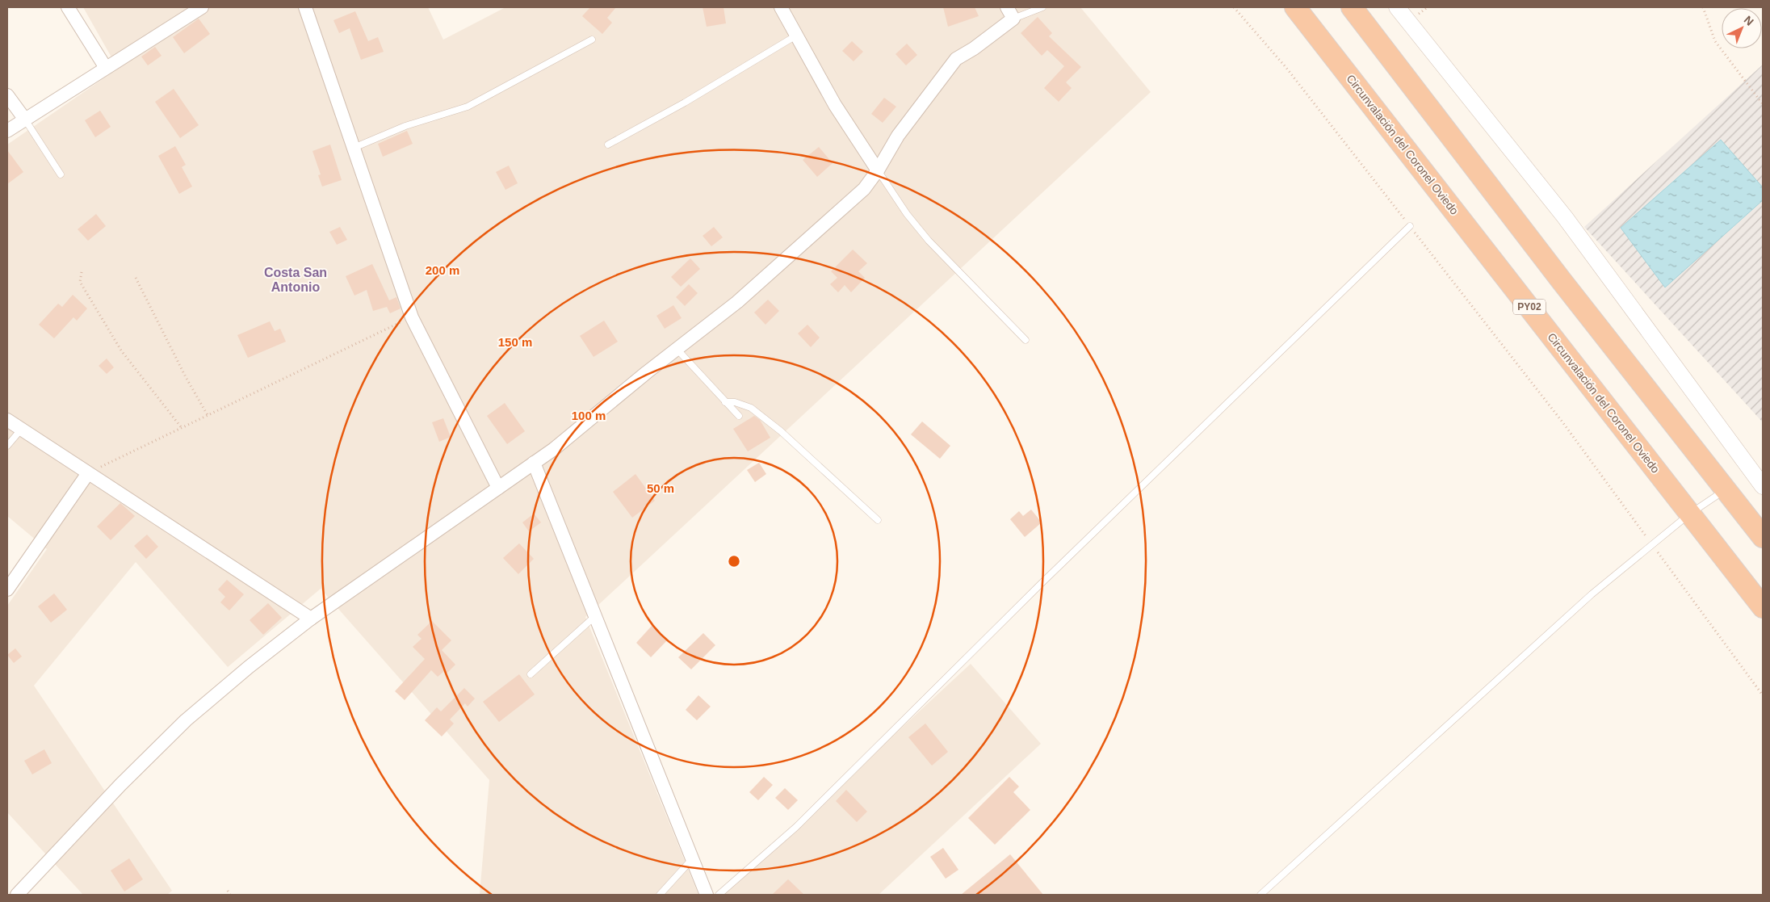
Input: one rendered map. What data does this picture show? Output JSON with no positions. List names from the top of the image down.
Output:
{
  "streets": {
    "highway": ["Circunvalación del Coronel Oviedo", "PY02"]
  },
  "districts": ["Costa San Antonio"],
  "north": "top right",
  "rings": [
    "200 m",
    "150 m",
    "100 m",
    "50 m"
  ]
}
